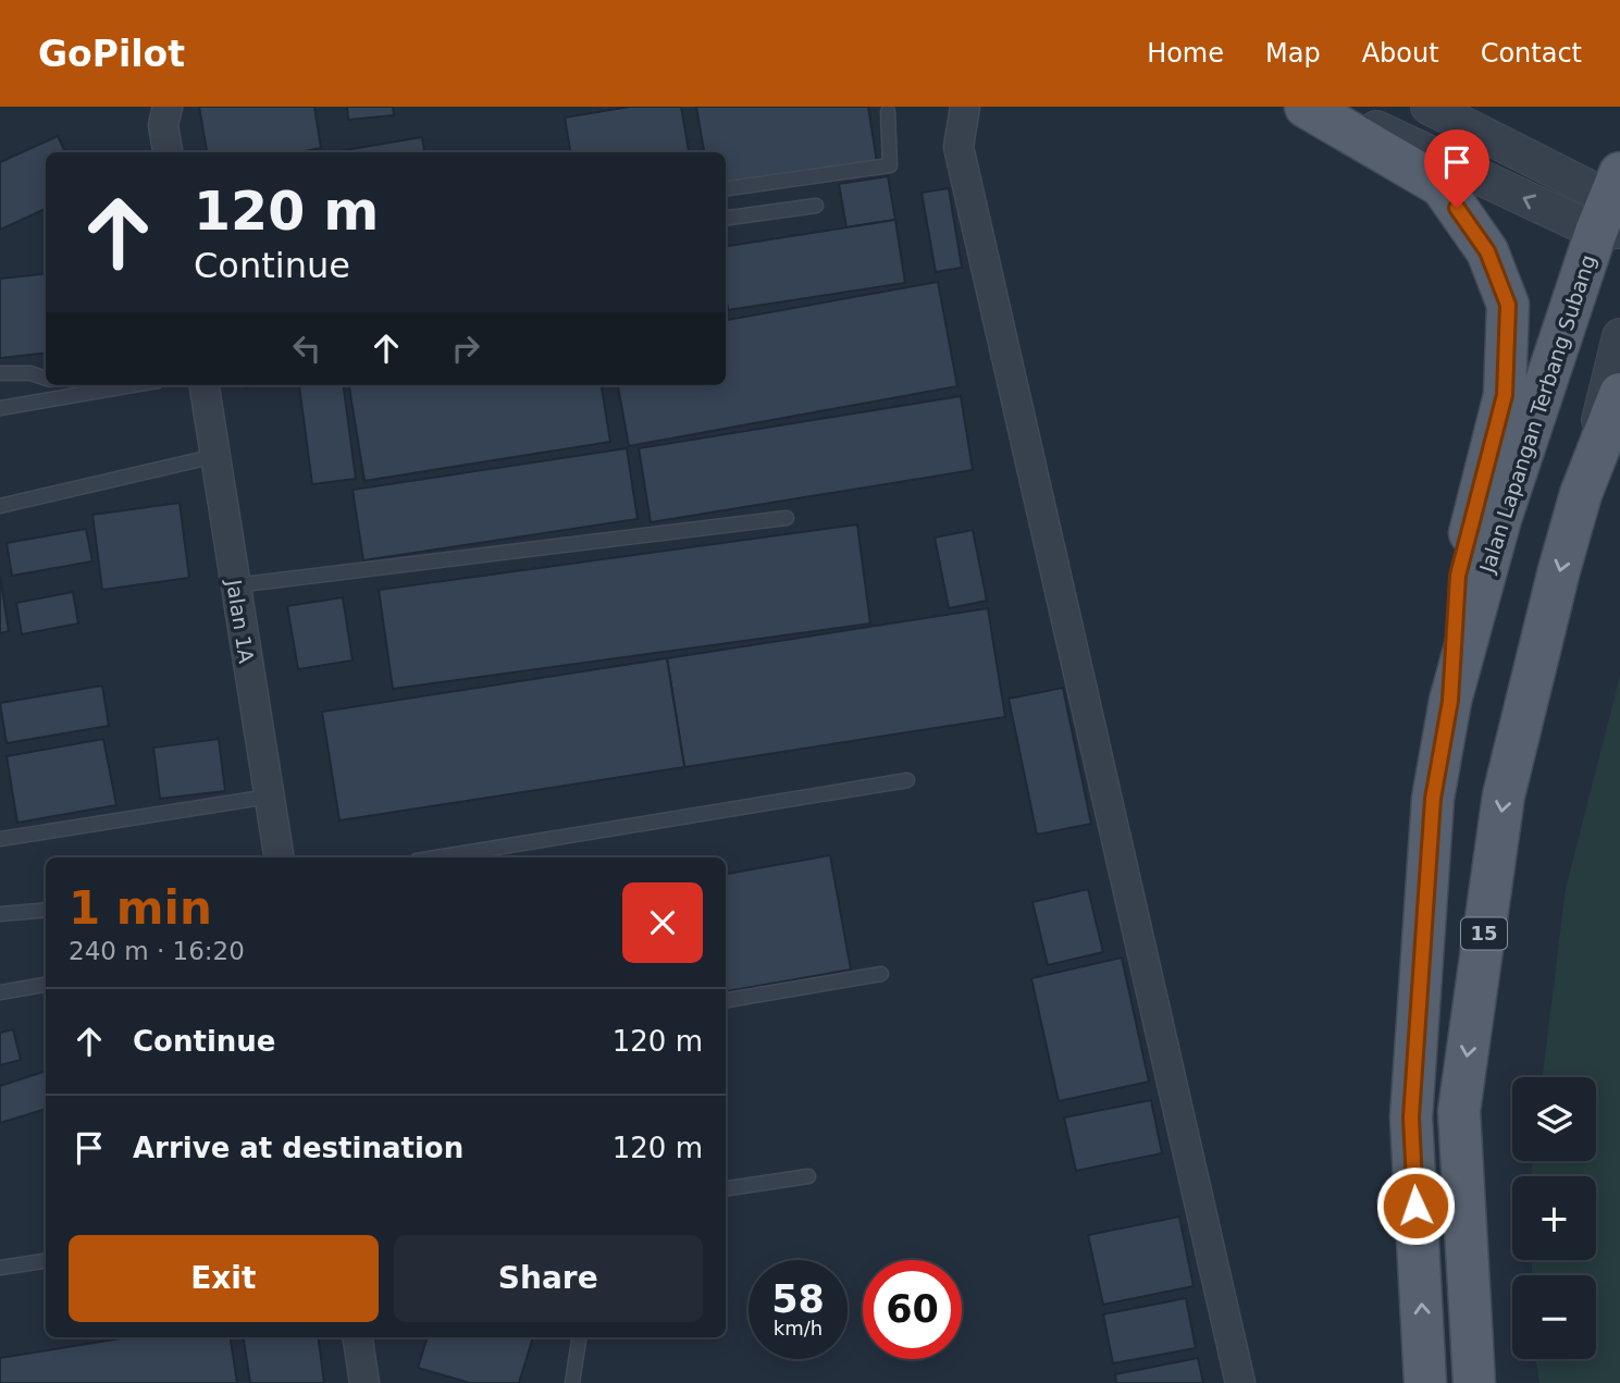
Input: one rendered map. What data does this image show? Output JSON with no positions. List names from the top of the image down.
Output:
{
  "streets": {
    "main road": ["Jalan Lapangan Terbang Subang", "15"],
    "street": ["Jalan 1A"]
  },
  "page": {
    "header": "GoPilot",
    "nav": [
      "Home",
      "Map",
      "About",
      "Contact"
    ],
    "turn": ["120 m", "Continue"],
    "heading": ["1 min", "240 m · 16:20"],
    "list": [
      {
        "name": "Continue",
        "value": "120 m"
      },
      {
        "name": "Arrive at destination",
        "value": "120 m"
      }
    ],
    "map_buttons": ["+", "−"],
    "buttons": ["Exit", "Share"],
    "speed": "58 km/h",
    "limit": "60"
  }
}
